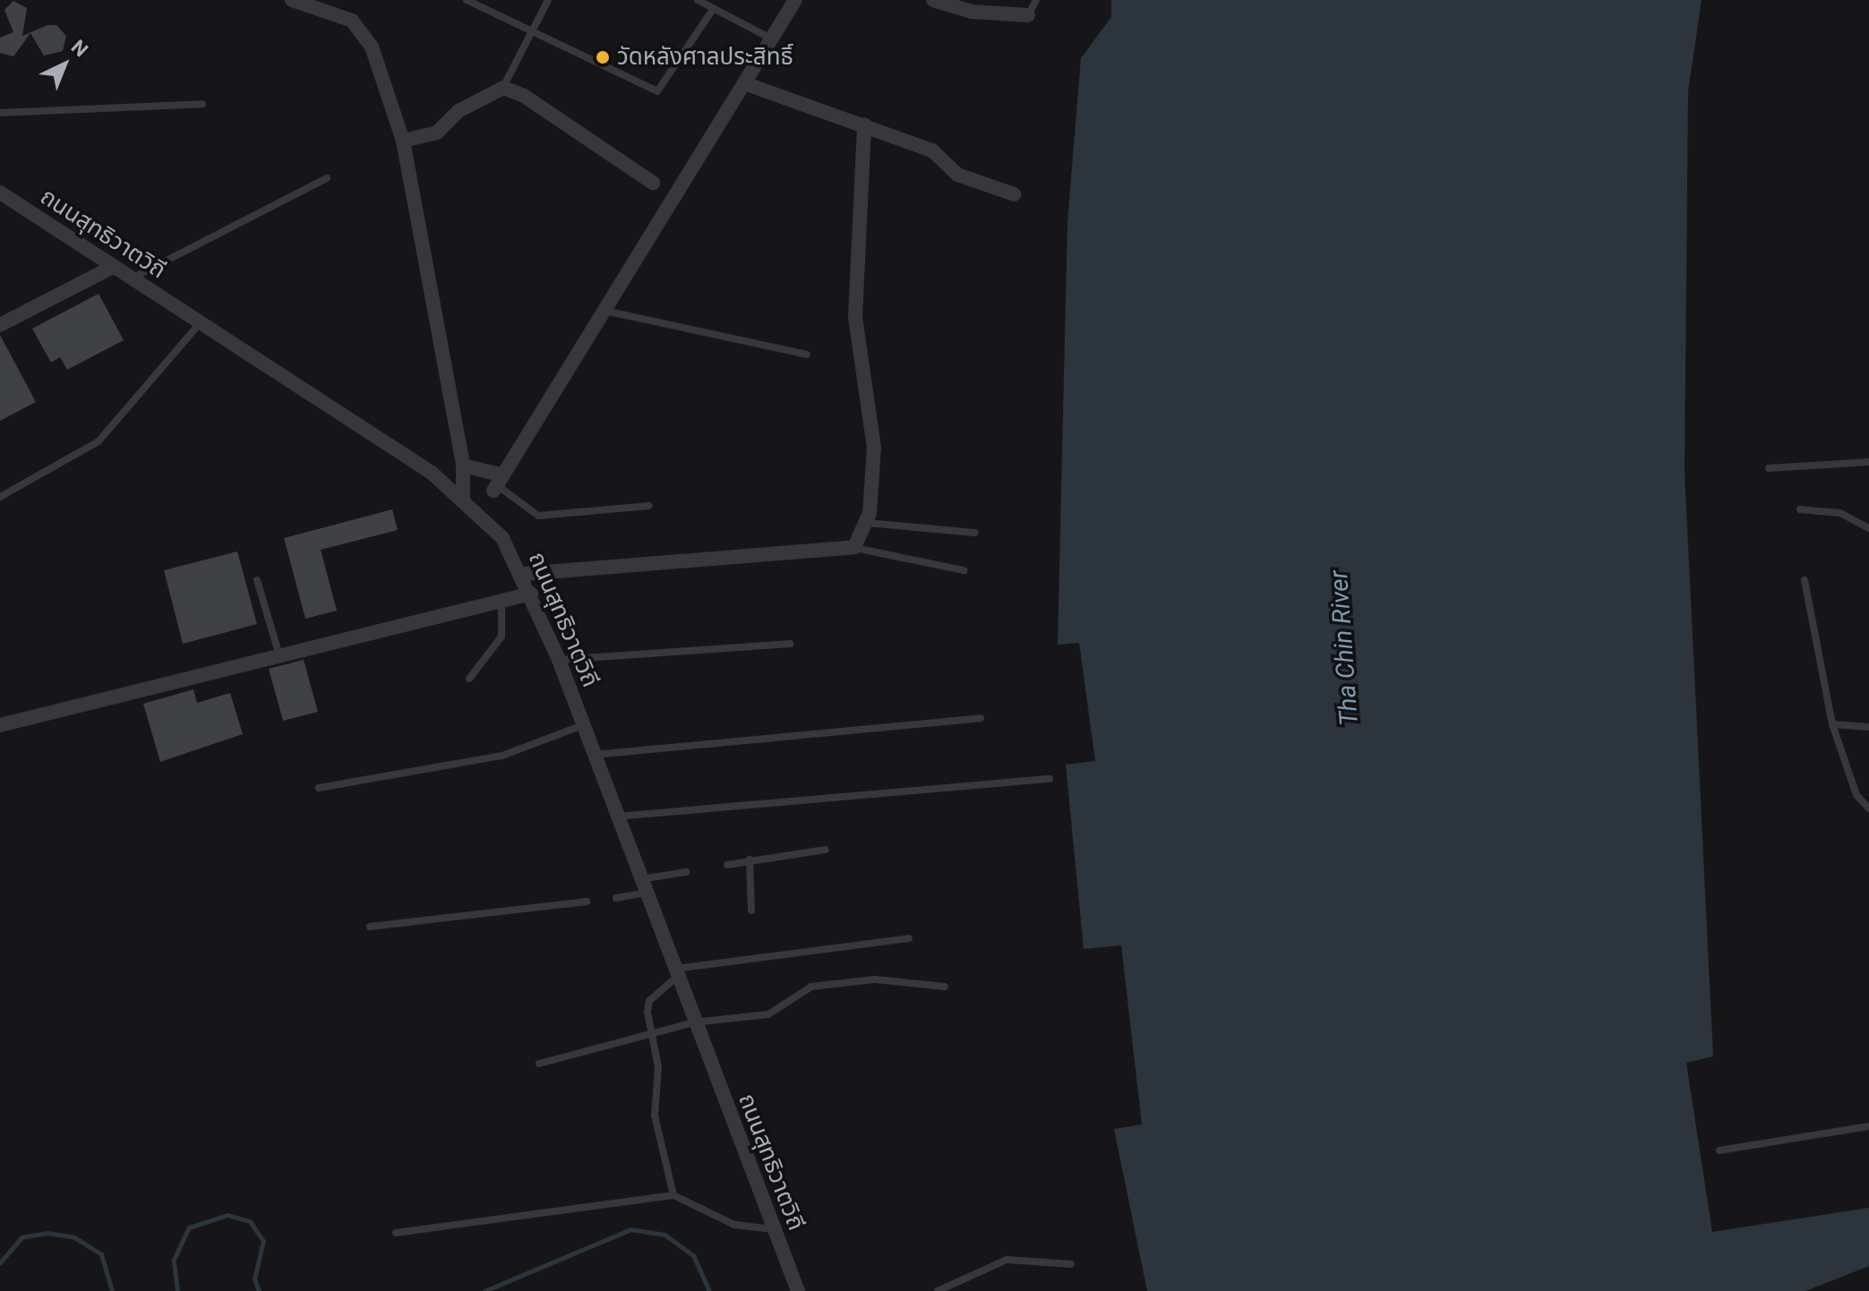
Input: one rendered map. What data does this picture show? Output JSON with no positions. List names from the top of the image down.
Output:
{
  "streets": {
    "street": ["ถนนสุทธิวาตวิถี"]
  },
  "water": ["Tha Chin River"],
  "places": ["วัดหลังศาลประสิทธิ์"],
  "north": "top right"
}
